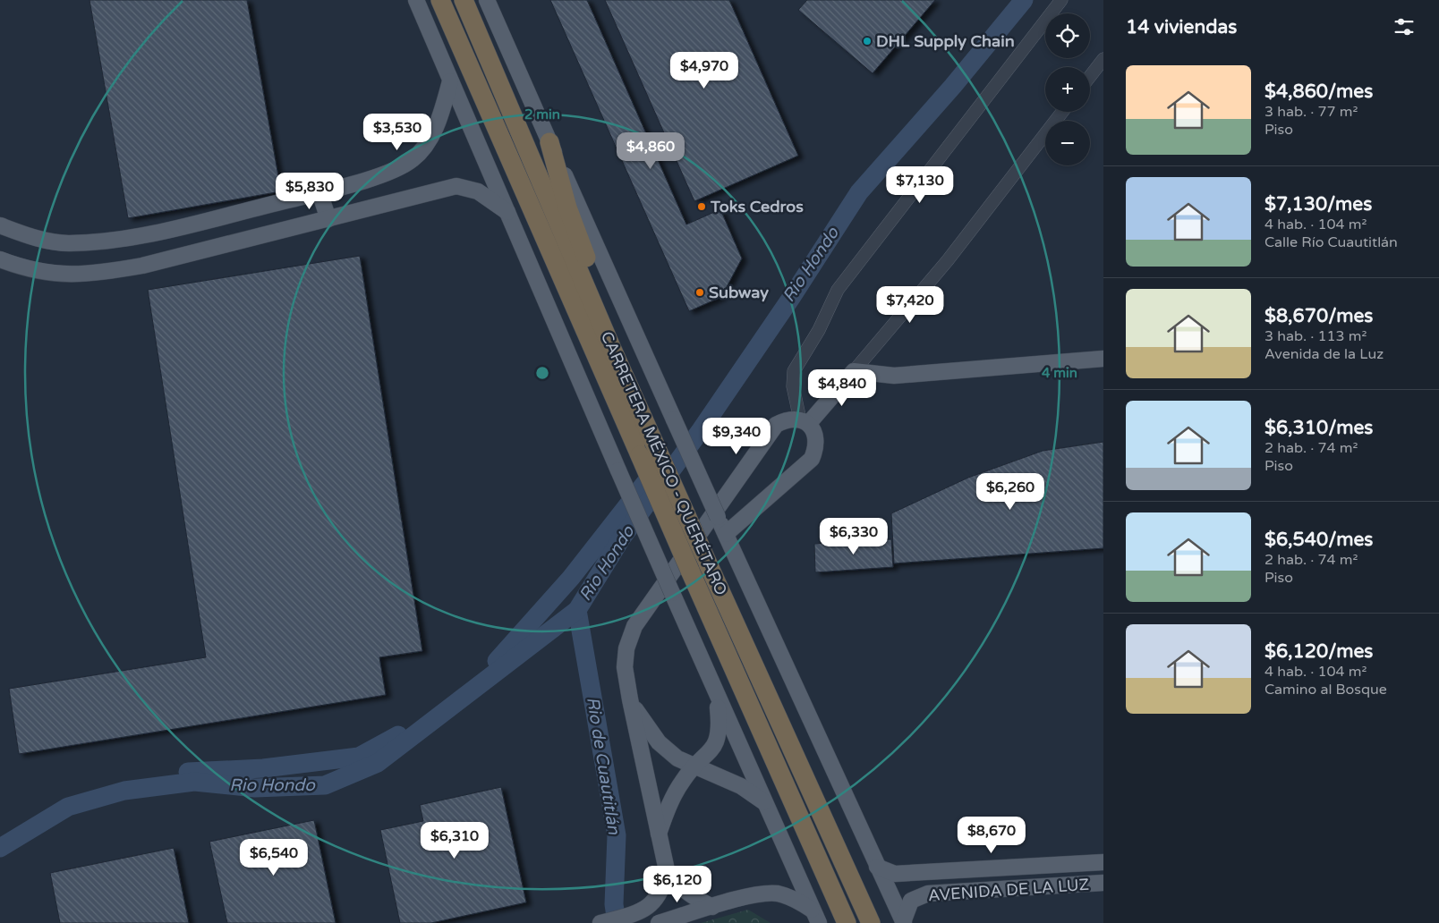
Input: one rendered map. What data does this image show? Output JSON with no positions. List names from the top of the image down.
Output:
{
  "streets": {
    "highway": ["CARRETERA MÉXICO - QUERÉTARO"],
    "main road": ["AVENIDA DE LA LUZ"]
  },
  "water": ["Rio Hondo", "Rio de Cuautitlán"],
  "places": ["DHL Supply Chain", "Toks Cedros", "Subway"],
  "page": {
    "heading": "14 viviendas",
    "map_buttons": ["+", "−"],
    "price": [
      "$4,970",
      "$3,530",
      "$4,860",
      "$7,130",
      "$5,830",
      "$7,420",
      "$4,840",
      "$9,340",
      "$6,260",
      "$6,330",
      "$8,670",
      "$6,310",
      "$6,540",
      "$6,120"
    ],
    "list": [
      {
        "name": "$4,860/mes",
        "note": "3 hab. · 77 m² · Piso"
      },
      {
        "name": "$7,130/mes",
        "note": "4 hab. · 104 m² · Calle Río Cuautitlán"
      },
      {
        "name": "$8,670/mes",
        "note": "3 hab. · 113 m² · Avenida de la Luz"
      },
      {
        "name": "$6,310/mes",
        "note": "2 hab. · 74 m² · Piso"
      },
      {
        "name": "$6,540/mes",
        "note": "2 hab. · 74 m² · Piso"
      },
      {
        "name": "$6,120/mes",
        "note": "4 hab. · 104 m² · Camino al Bosque"
      }
    ]
  },
  "rings": ["2 min", "4 min"]
}
